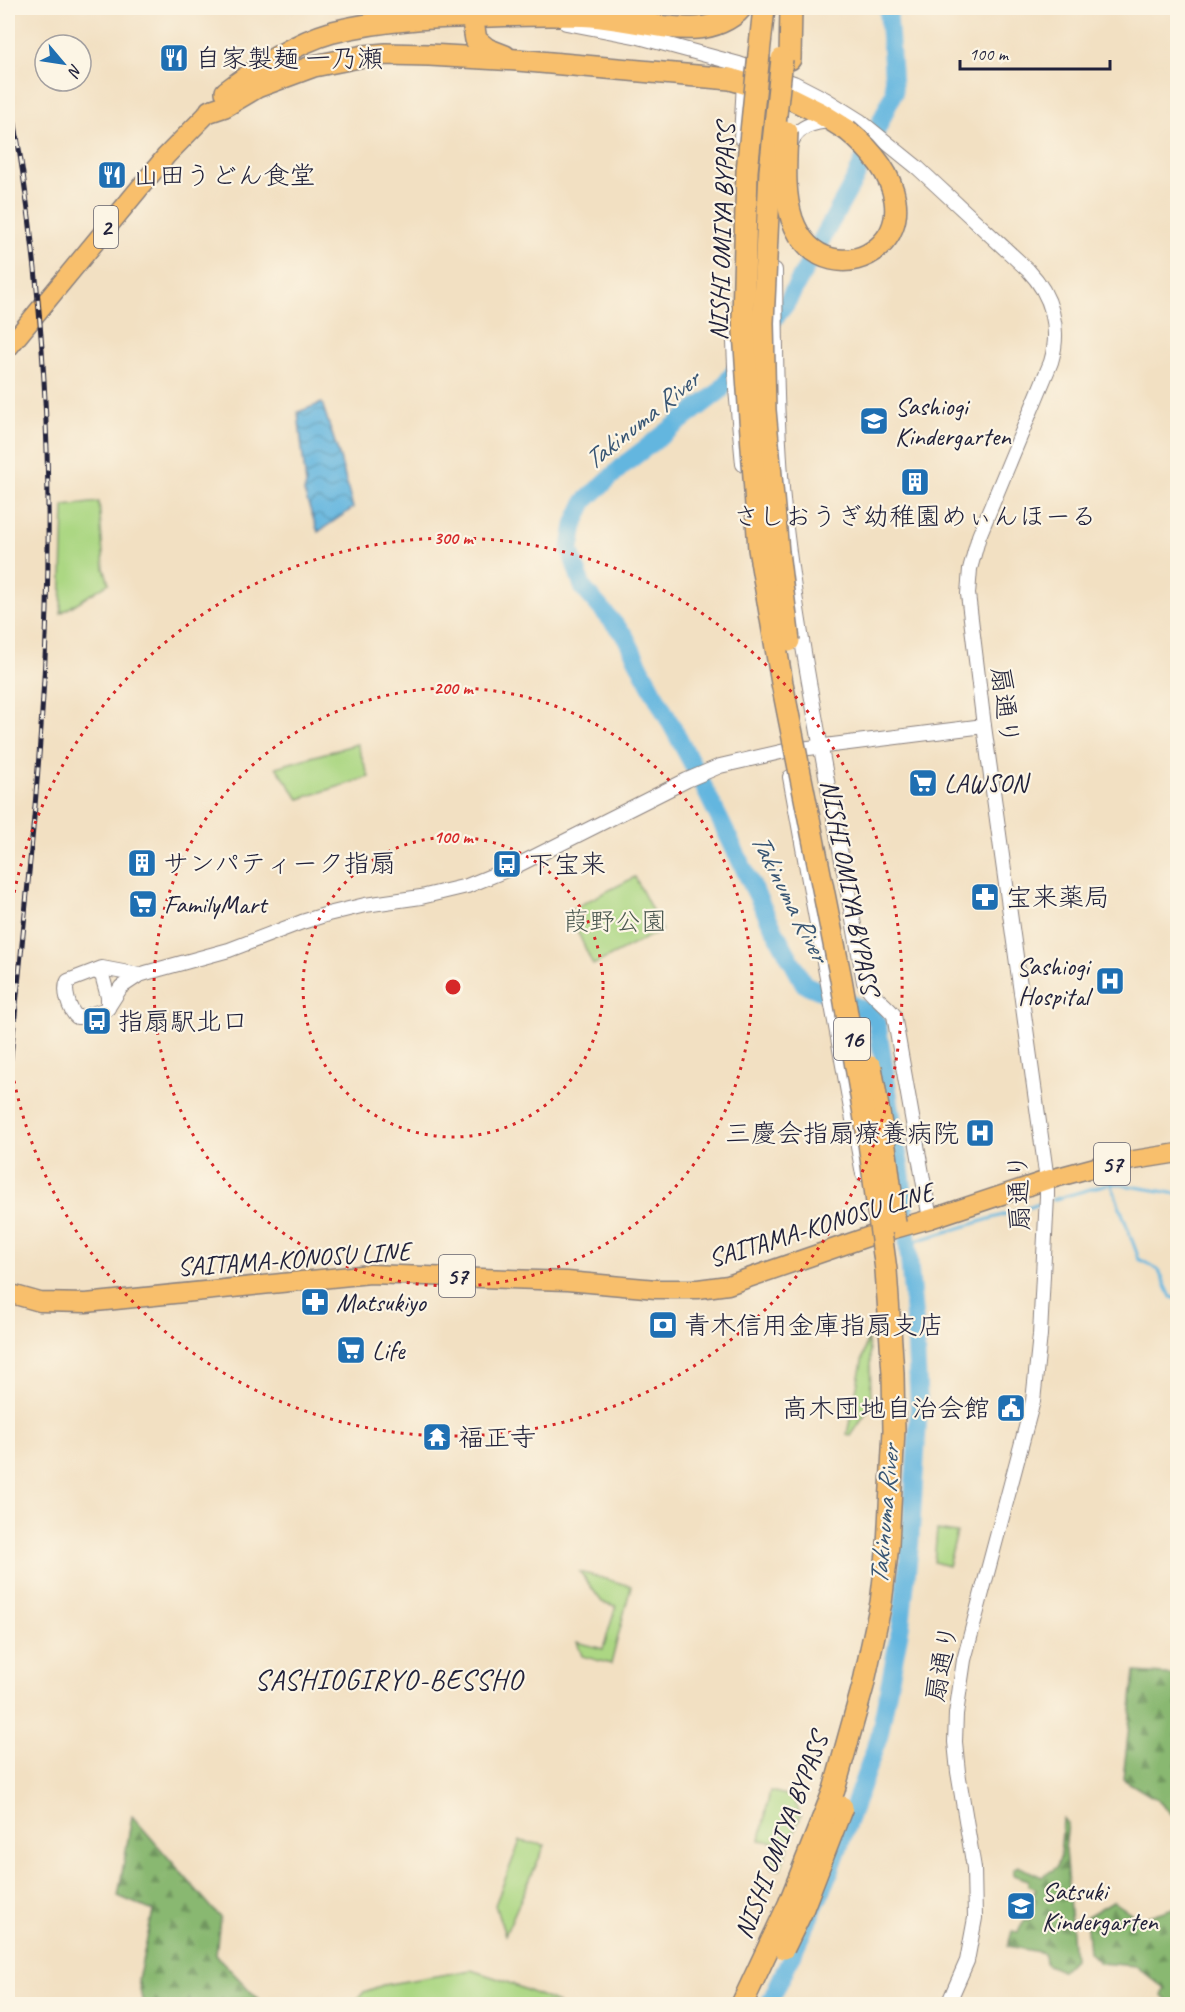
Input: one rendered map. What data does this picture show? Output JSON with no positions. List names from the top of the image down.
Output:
{
  "streets": {
    "highway": ["NISHI OMIYA BYPASS", "16"],
    "main road": ["2", "57", "SAITAMA-KONOSU LINE"],
    "street": ["扇通り"]
  },
  "crossings": [
    ["扇通り", "SAITAMA-KONOSU LINE"]
  ],
  "districts": ["SASHIOGIRYO-BESSHO"],
  "water": ["Takinuma River"],
  "parks": ["葭野公園"],
  "places": {
    "restaurant": ["自家製麺 一乃瀬", "山田うどん食堂"],
    "school or university": ["Sashiogi Kindergarten", "Satsuki Kindergarten"],
    "building": ["さしおうぎ幼稚園めぃんほーる", "サンパティーク指扇"],
    "supermarket": ["LAWSON", "FamilyMart", "Life"],
    "bus stop": ["下宝来", "指扇駅北口"],
    "pharmacy": ["宝来薬局", "Matsukiyo"],
    "hospital": ["Sashiogi Hospital", "三慶会指扇療養病院"],
    "bank": ["青木信用金庫指扇支店"],
    "public building": ["高木団地自治会館"],
    "temple": ["福正寺"]
  },
  "scale_bar": "100 m",
  "north": "bottom right",
  "rings": ["300 m", "200 m", "100 m"]
}
